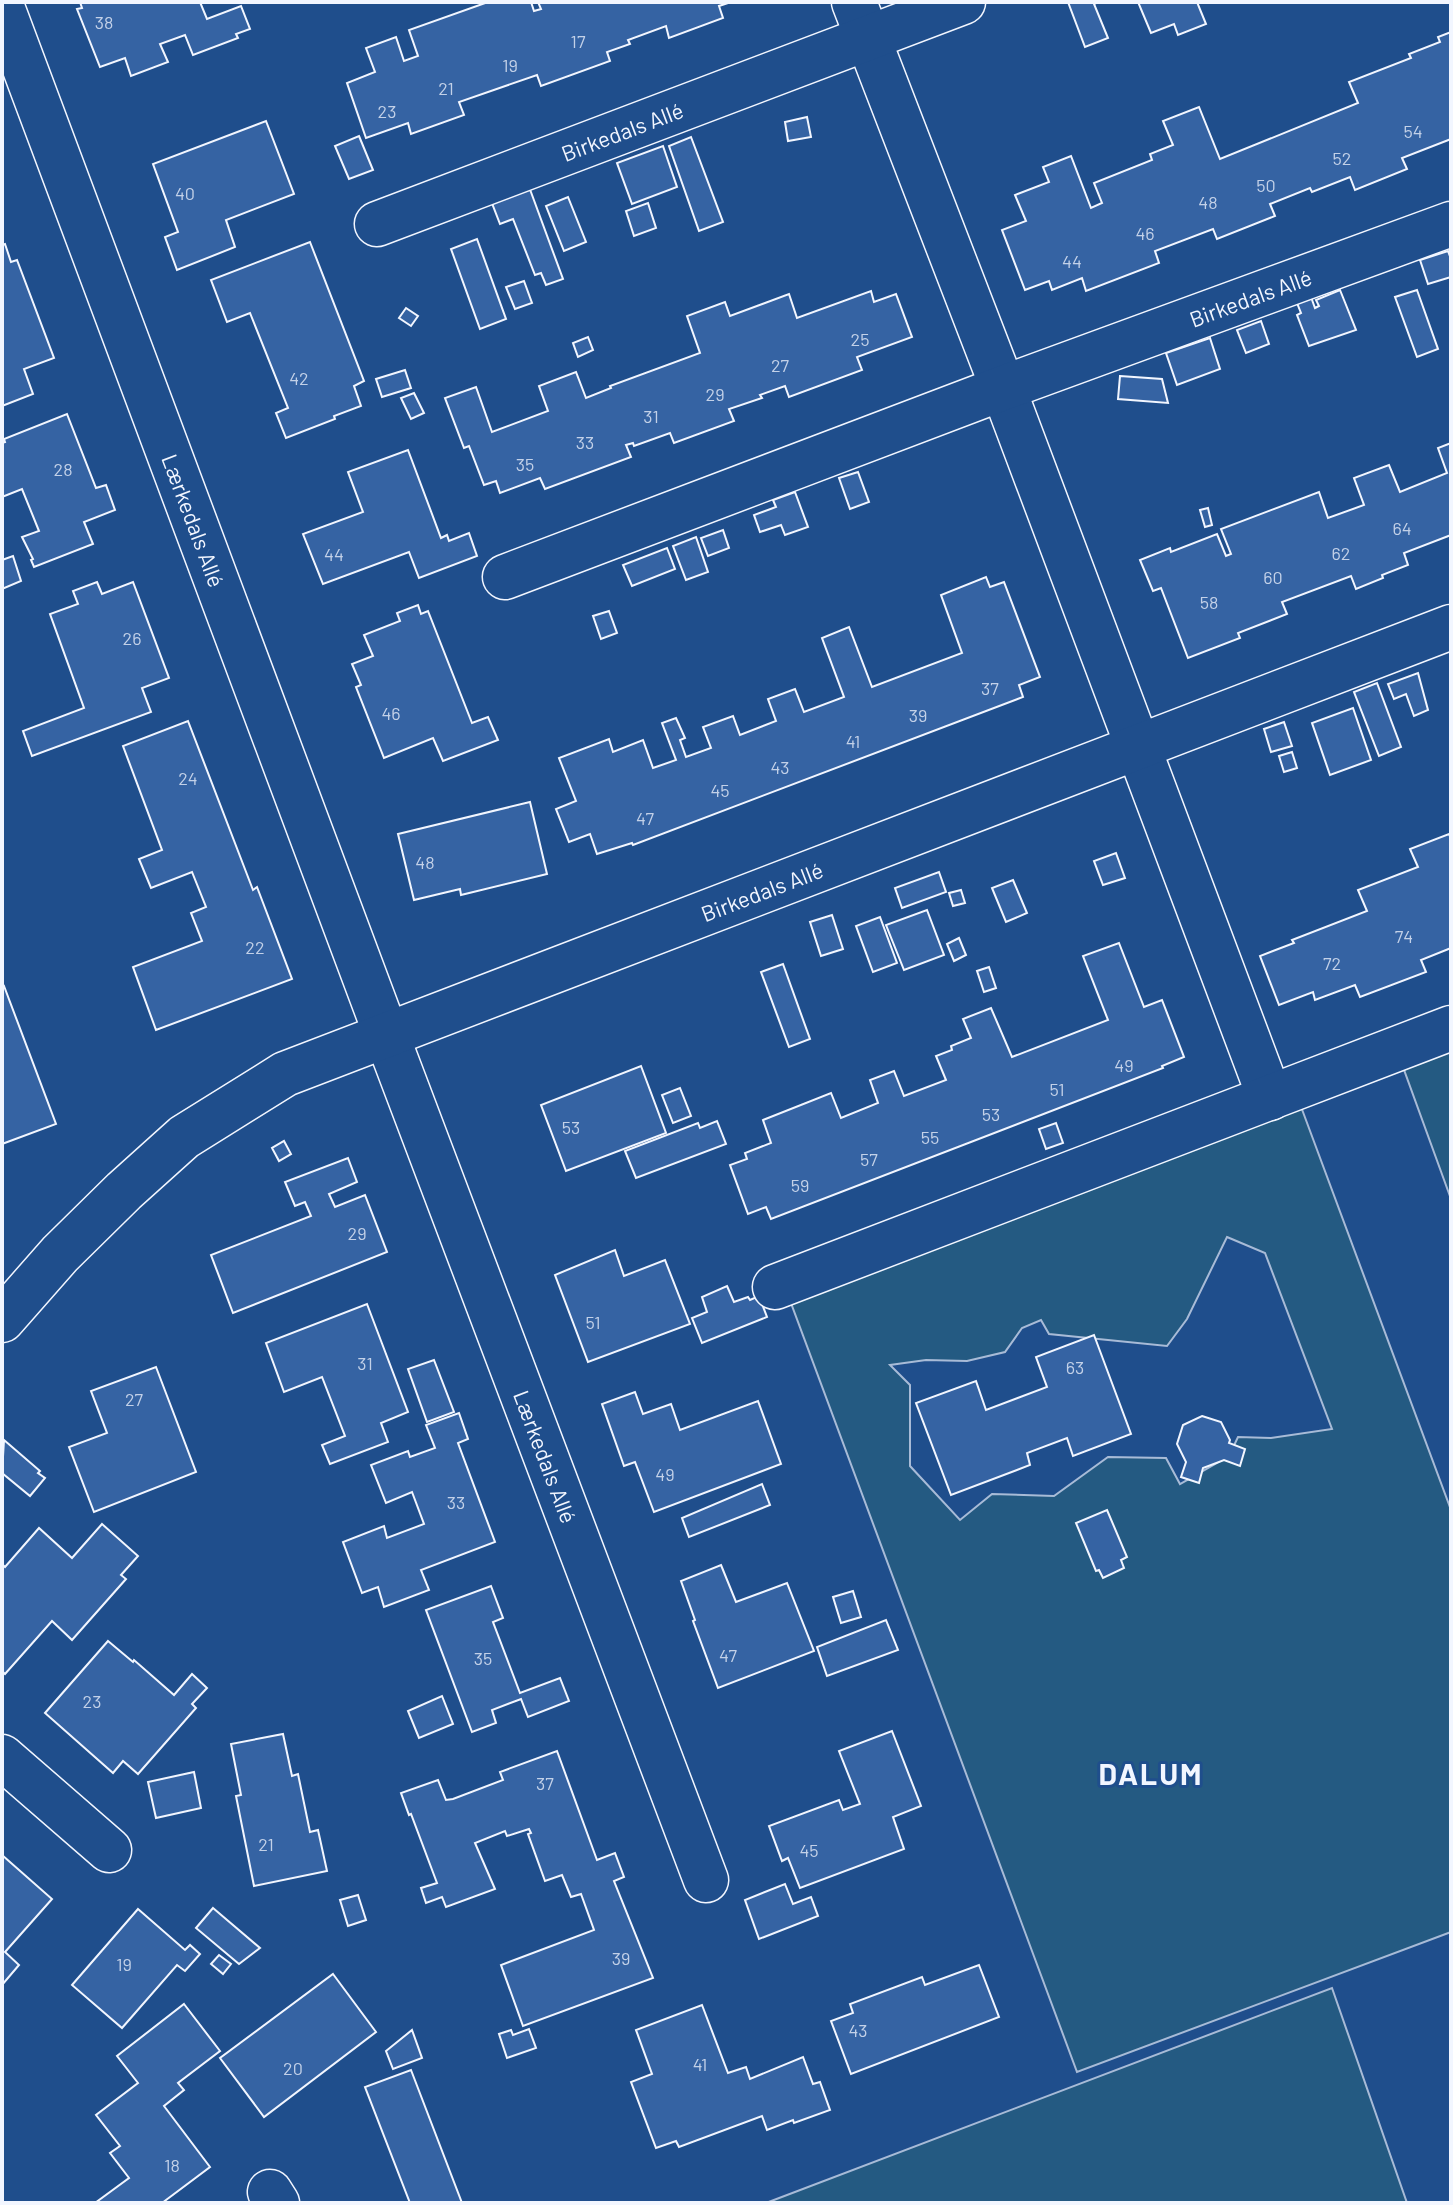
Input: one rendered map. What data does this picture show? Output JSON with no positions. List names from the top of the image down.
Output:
{
  "streets": {
    "street": ["Birkedals Allé", "Lærkedals Allé"]
  },
  "crossings": [
    ["Birkedals Allé", "Lærkedals Allé"]
  ],
  "districts": ["DALUM"],
  "house_numbers": [
    "38",
    "17",
    "19",
    "21",
    "23",
    "54",
    "52",
    "50",
    "40",
    "48",
    "46",
    "44",
    "25",
    "27",
    "42",
    "29",
    "31",
    "33",
    "35",
    "28",
    "64",
    "62",
    "44",
    "60",
    "58",
    "26",
    "37",
    "46",
    "39",
    "41",
    "43",
    "24",
    "45",
    "47",
    "48",
    "74",
    "22",
    "72",
    "49",
    "51",
    "53",
    "53",
    "55",
    "57",
    "59",
    "29",
    "51",
    "31",
    "63",
    "27",
    "49",
    "33",
    "47",
    "35",
    "23",
    "37",
    "21",
    "45",
    "39",
    "19",
    "43",
    "41",
    "20",
    "18"
  ]
}
